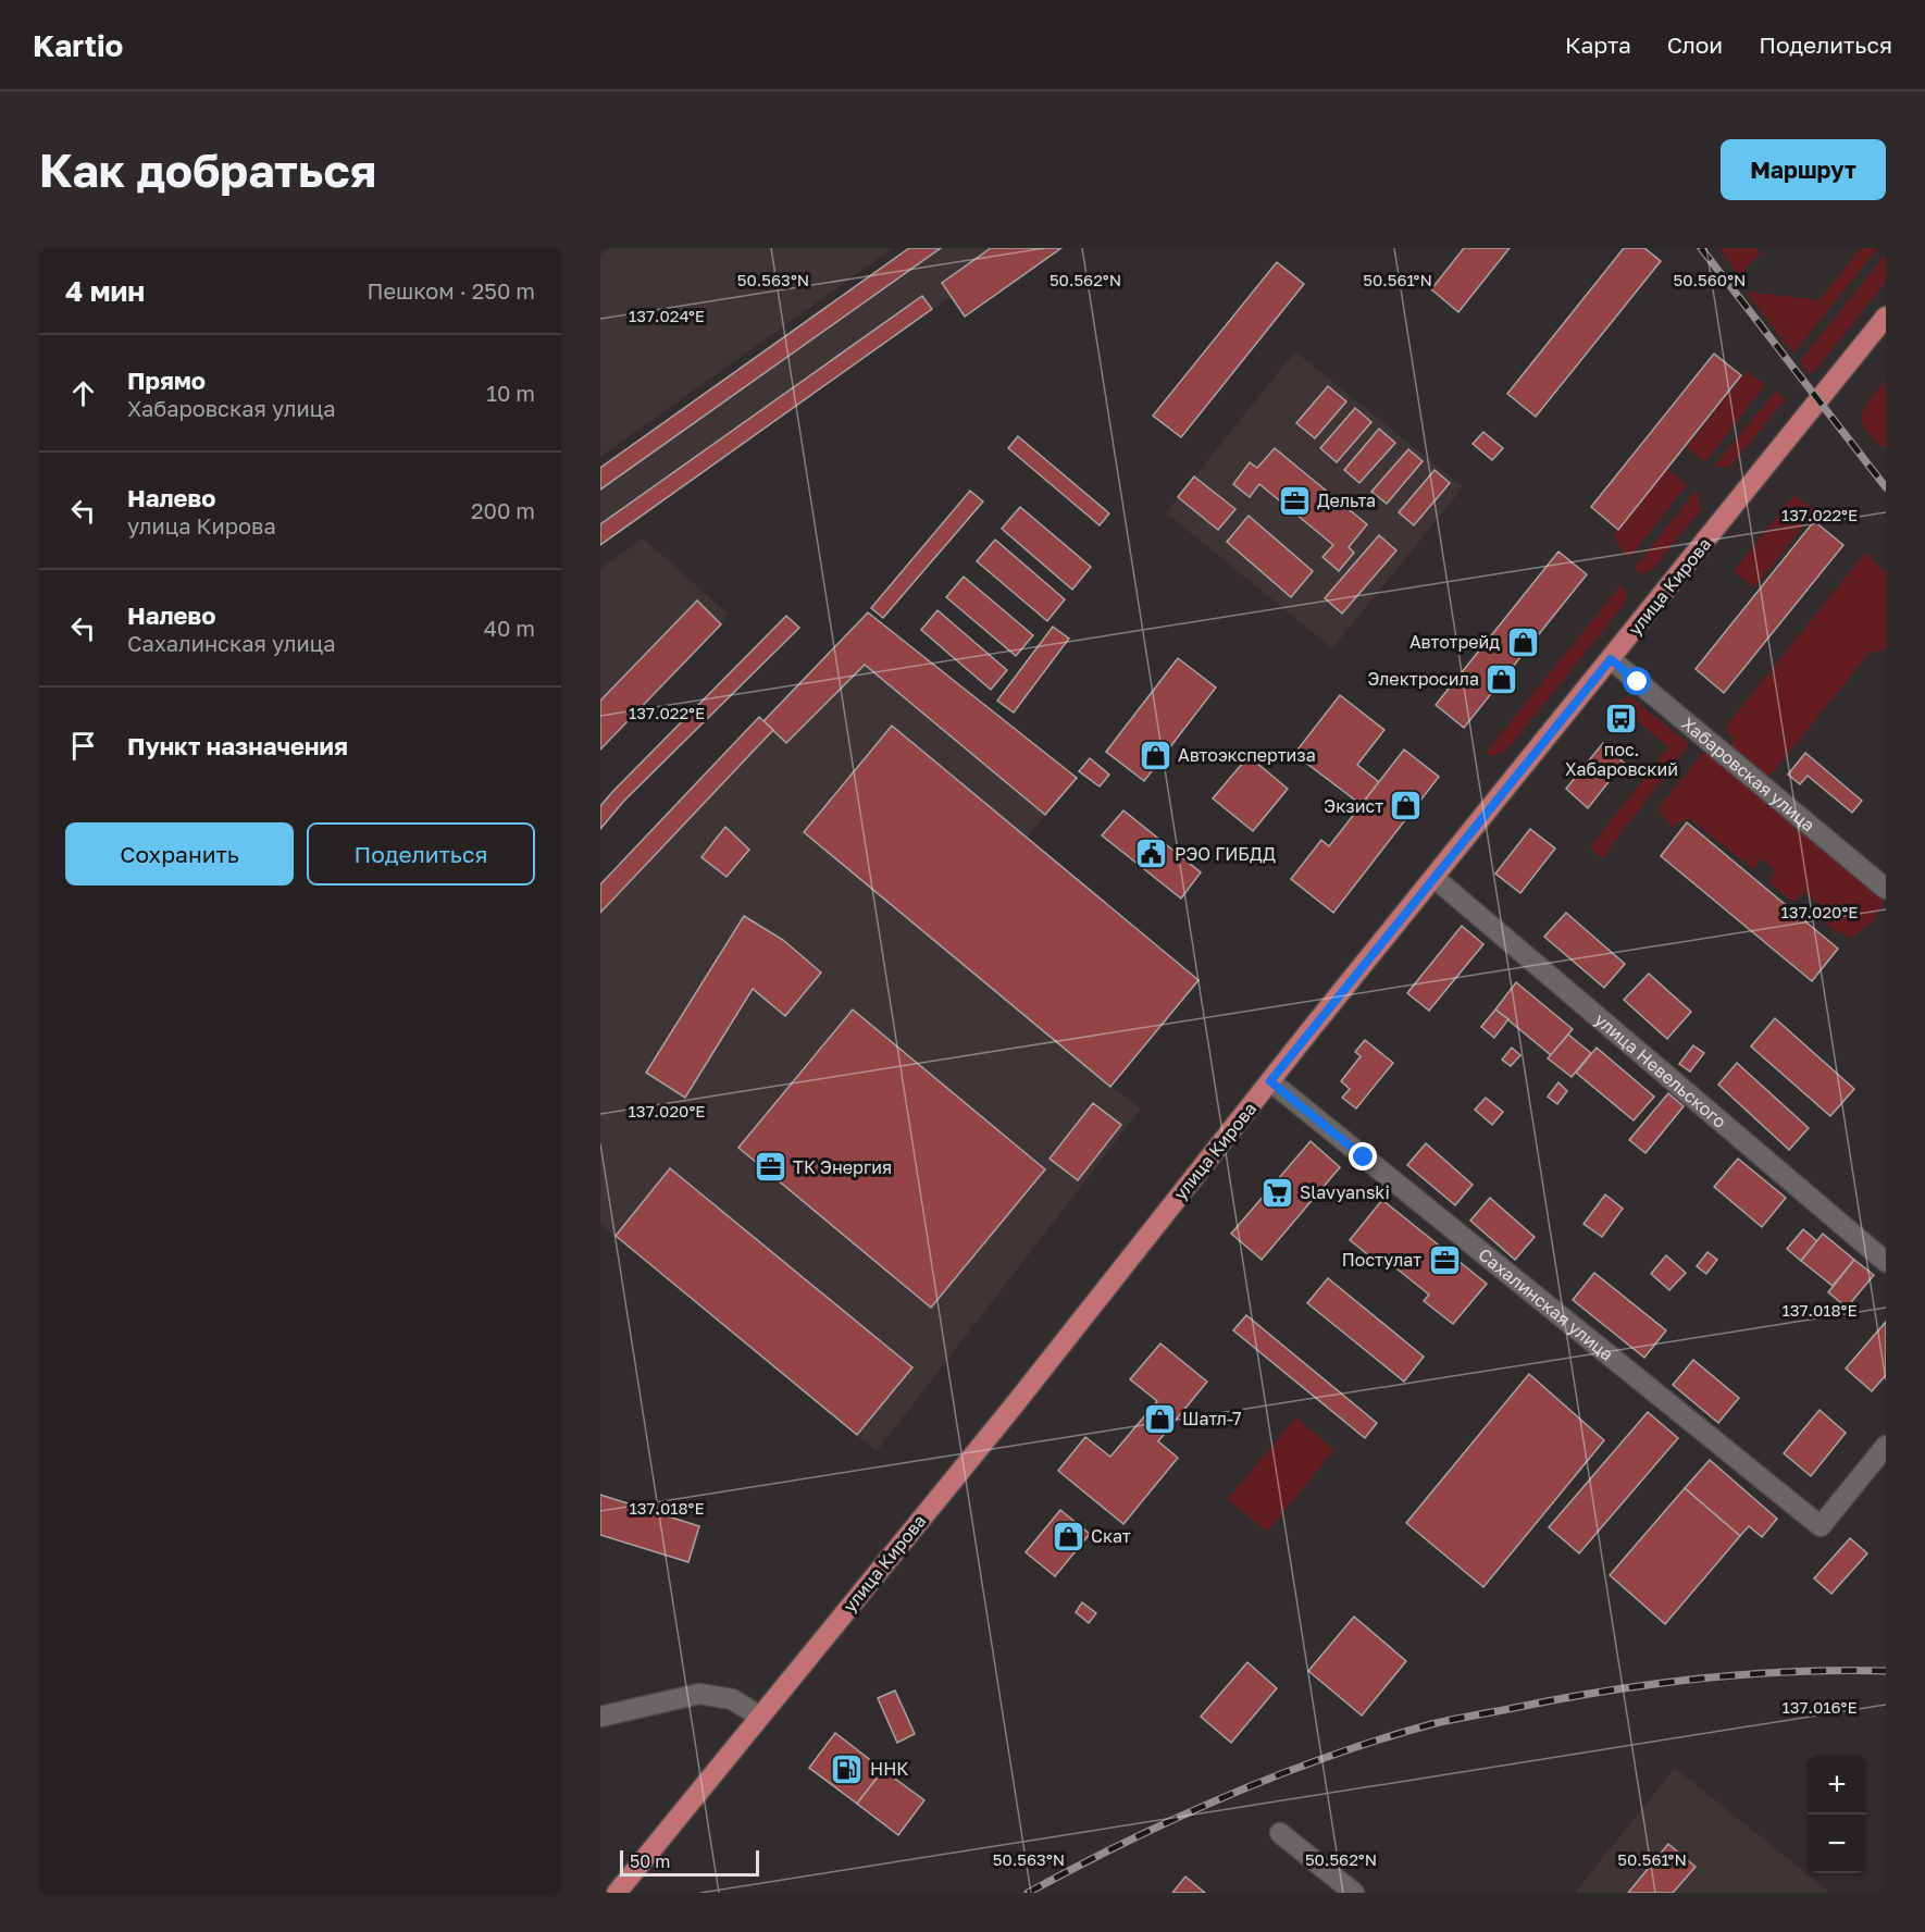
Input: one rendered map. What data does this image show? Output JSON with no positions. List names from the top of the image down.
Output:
{
  "streets": {
    "main road": ["улица Кирова"],
    "street": ["Хабаровская улица", "улица Невельского", "Сахалинская улица"]
  },
  "crossings": [
    ["улица Кирова", "Хабаровская улица"],
    ["улица Кирова", "улица Невельского"],
    ["улица Кирова", "Сахалинская улица"]
  ],
  "places": {
    "office": ["Дельта", "ТК Энергия", "Постулат"],
    "shop": [
      "Автотрейд",
      "Электросила",
      "Автоэкспертиза",
      "Экзист",
      "Шатл-7",
      "Скат"
    ],
    "bus stop": ["пос. Хабаровский"],
    "public building": ["РЭО ГИБДД"],
    "supermarket": ["Slavyanski"],
    "fuel station": ["ННК"]
  },
  "scale_bar": "50 m",
  "page": {
    "header": "Kartio",
    "nav": ["Карта", "Слои", "Поделиться"],
    "buttons": [
      "Маршрут",
      ["Сохранить", "Поделиться"]
    ],
    "title": "Как добраться",
    "heading": ["4 мин", "Пешком · 250 m"],
    "list": [
      ["Прямо", "Хабаровская улица", "10 m"],
      ["Налево", "улица Кирова", "200 m"],
      ["Налево", "Сахалинская улица", "40 m"],
      "Пункт назначения"
    ],
    "map_buttons": ["+", "−"],
    "scale": "50 m"
  },
  "coordinates": [
    "50.563°N",
    "50.562°N",
    "50.561°N",
    "50.560°N",
    "137.024°E",
    "137.022°E",
    "137.020°E",
    "137.018°E",
    "137.016°E"
  ]
}
